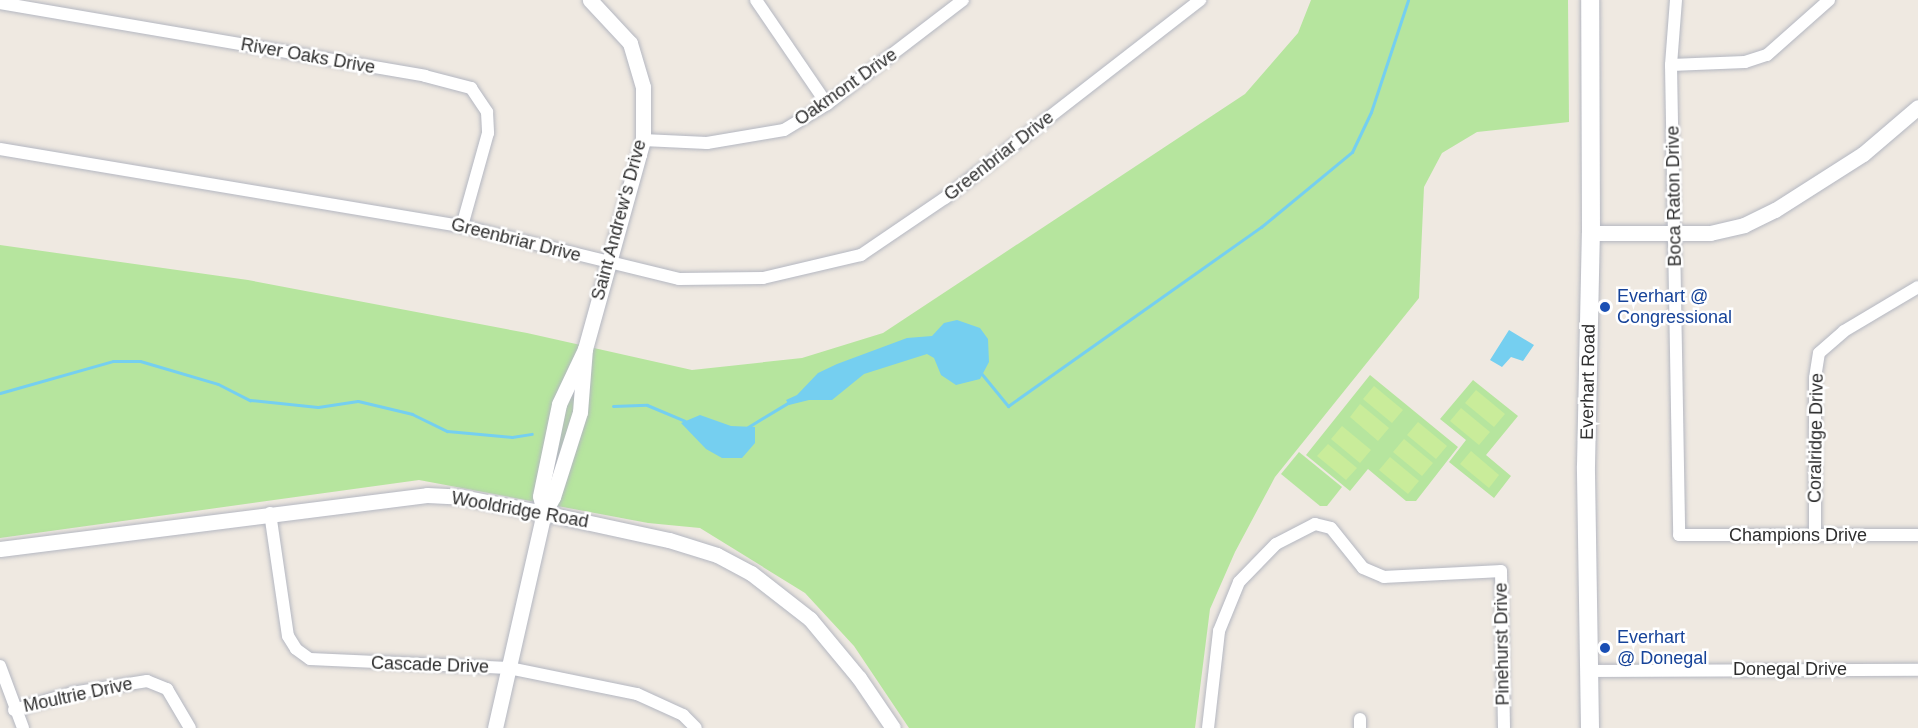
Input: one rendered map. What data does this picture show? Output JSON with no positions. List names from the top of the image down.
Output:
{
  "streets": {
    "main road": ["Everhart Road"],
    "street": [
      "River Oaks Drive",
      "Oakmont Drive",
      "Greenbriar Drive",
      "Boca Raton Drive",
      "Saint Andrew's Drive",
      "Coralridge Drive",
      "Wooldridge Road",
      "Champions Drive",
      "Pinehurst Drive",
      "Cascade Drive",
      "Donegal Drive",
      "Moultrie Drive"
    ]
  },
  "crossings": [
    ["River Oaks Drive", "Greenbriar Drive"],
    ["Oakmont Drive", "Saint Andrew's Drive"],
    ["Greenbriar Drive", "Saint Andrew's Drive"],
    ["Boca Raton Drive", "Champions Drive"],
    ["Saint Andrew's Drive", "Wooldridge Road"],
    ["Saint Andrew's Drive", "Cascade Drive"],
    ["Everhart Road", "Donegal Drive"],
    ["Coralridge Drive", "Champions Drive"],
    ["Wooldridge Road", "Cascade Drive"]
  ],
  "places": ["Everhart @ Congressional", "Everhart @ Donegal"]
}
